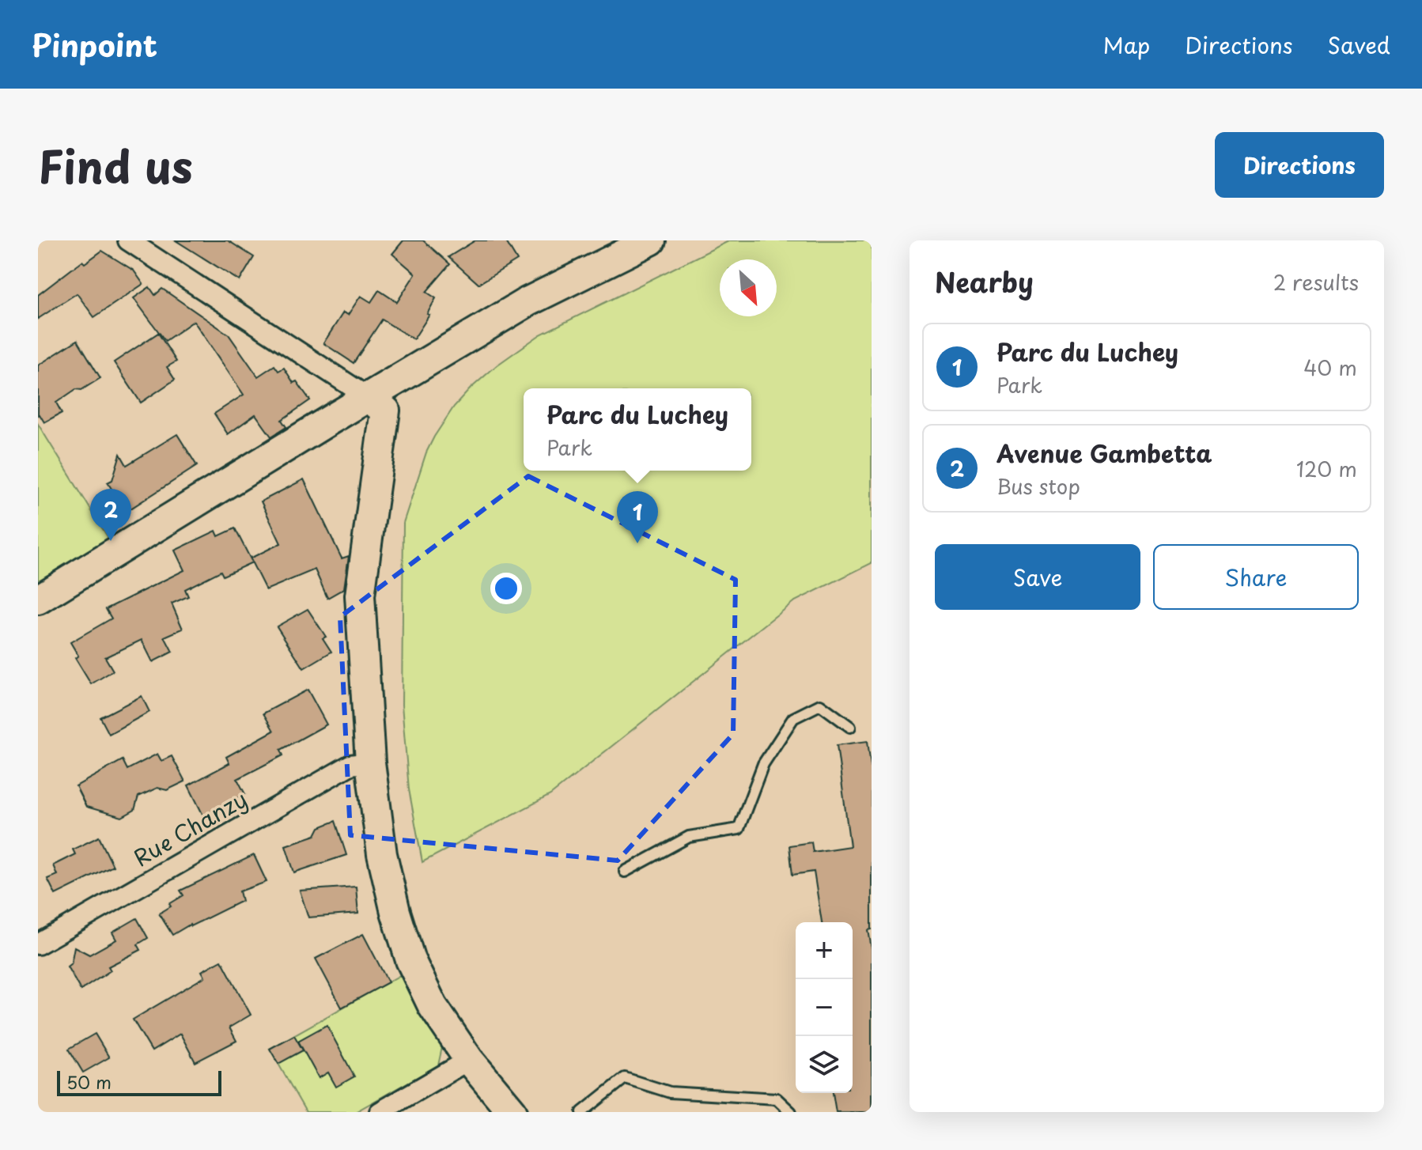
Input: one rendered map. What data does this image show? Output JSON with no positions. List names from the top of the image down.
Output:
{
  "streets": {
    "street": ["Rue Chanzy"]
  },
  "scale_bar": "50 m",
  "north": "bottom right",
  "page": {
    "header": "Pinpoint",
    "nav": ["Map", "Directions", "Saved"],
    "title": "Find us",
    "buttons": [
      "Directions",
      ["Save", "Share"]
    ],
    "heading": ["Nearby", "2 results"],
    "list": [
      {
        "mark": "1",
        "name": "Parc du Luchey",
        "note": "Park",
        "value": "40 m"
      },
      {
        "mark": "2",
        "name": "Avenue Gambetta",
        "note": "Bus stop",
        "value": "120 m"
      }
    ],
    "popup": ["Parc du Luchey", "Park"],
    "pins": ["2", "1"],
    "map_buttons": ["+", "−"],
    "scale": "50 m"
  }
}
